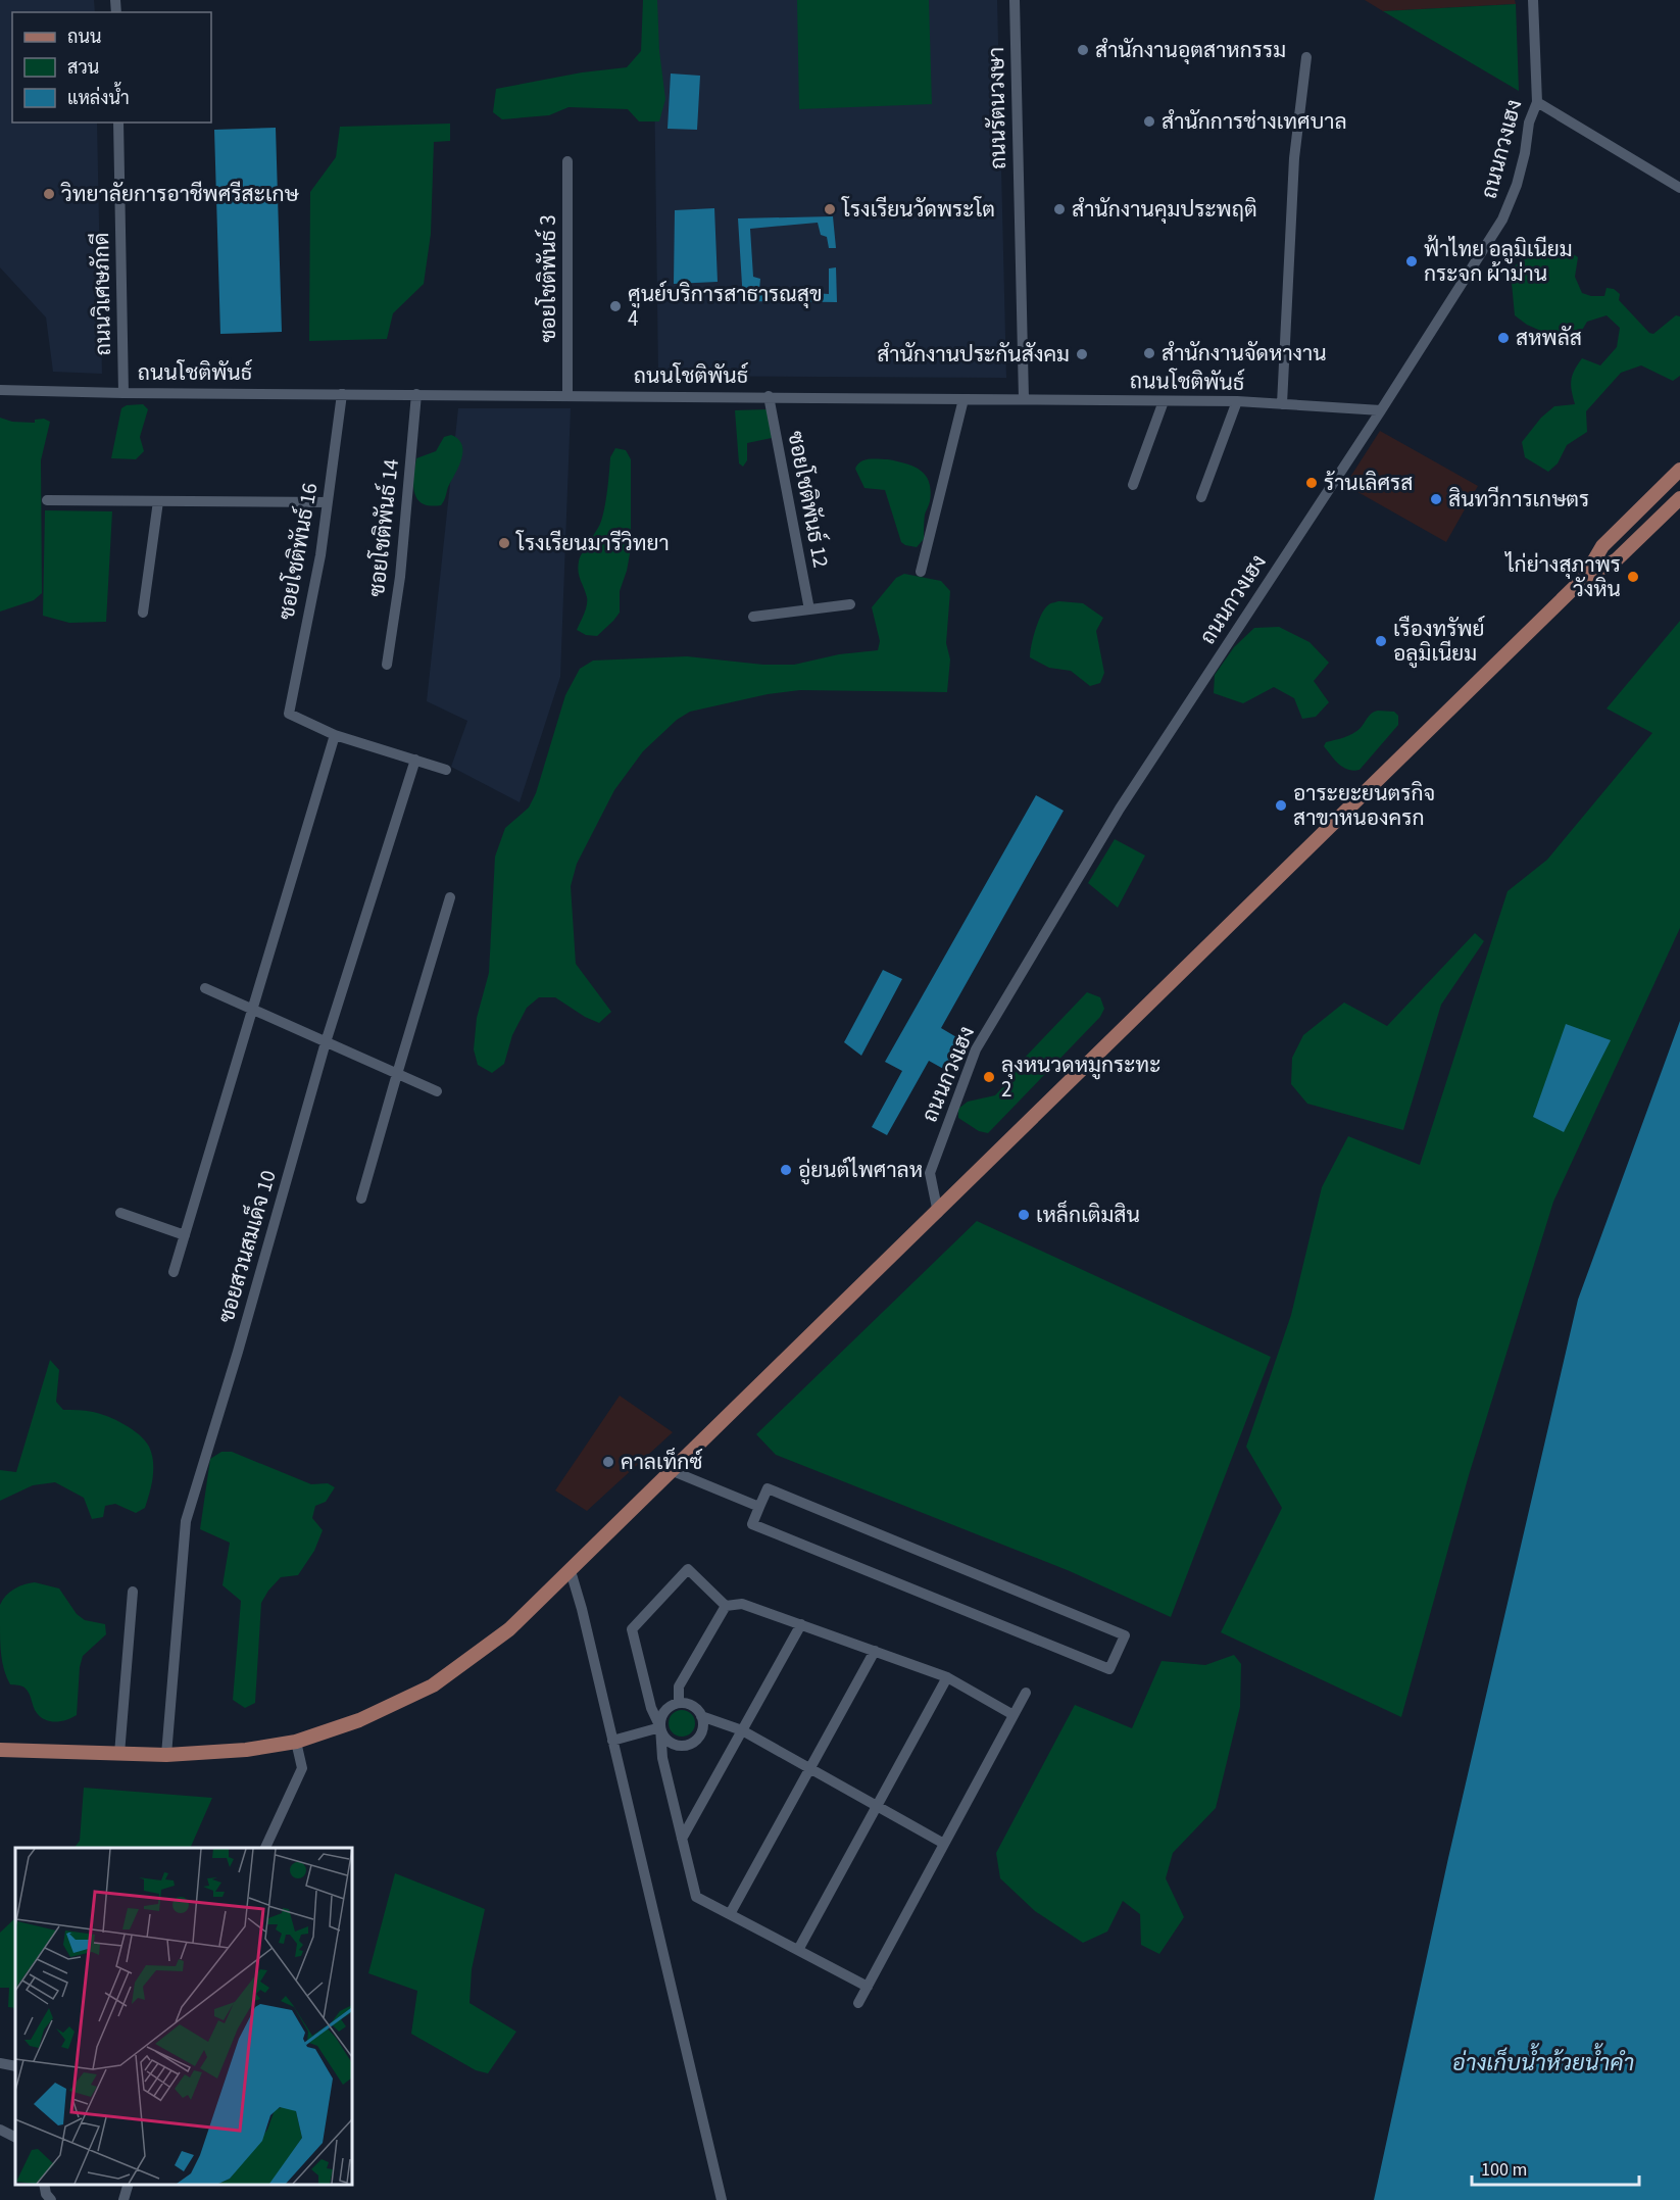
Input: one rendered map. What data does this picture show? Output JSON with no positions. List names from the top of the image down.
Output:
{
  "streets": {
    "street": [
      "ถนนรัตนวงษา",
      "ถนนกวงเฮง",
      "ซอยโชติพันธ์ 3",
      "ถนนวิเศษภักดี",
      "ถนนโชติพันธ์",
      "ซอยโชติพันธ์ 12",
      "ซอยโชติพันธ์ 14",
      "ซอยโชติพันธ์ 16",
      "ซอยสวนสมเด็จ 10"
    ]
  },
  "crossings": [
    ["ถนนรัตนวงษา", "ถนนโชติพันธ์"],
    ["ถนนกวงเฮง", "ถนนโชติพันธ์"],
    ["ซอยโชติพันธ์ 3", "ถนนโชติพันธ์"],
    ["ถนนวิเศษภักดี", "ถนนโชติพันธ์"],
    ["ถนนโชติพันธ์", "ซอยโชติพันธ์ 12"],
    ["ถนนโชติพันธ์", "ซอยโชติพันธ์ 14"],
    ["ถนนโชติพันธ์", "ซอยโชติพันธ์ 16"]
  ],
  "water": ["อ่างเก็บน้ำห้วยน้ำคำ"],
  "places": [
    "สำนักงานอุตสาหกรรม",
    "สำนักการช่างเทศบาล",
    "วิทยาลัยการอาชีพศรีสะเกษ",
    "โรงเรียนวัดพระโต",
    "สำนักงานคุมประพฤติ",
    "ฟ้าไทย อลูมิเนียม กระจก ผ้าม่าน",
    "ศูนย์บริการสาธารณสุข 4",
    "สหพลัส",
    "สำนักงานจัดหางาน",
    "สำนักงานประกันสังคม",
    "ร้านเลิศรส",
    "สินทวีการเกษตร",
    "โรงเรียนมารีวิทยา",
    "ไก่ย่างสุภาพร วังหิน",
    "เรืองทรัพย์ อลูมิเนียม",
    "อาระยะยนตรกิจ สาขาหนองครก",
    "ลุงหนวดหมูกระทะ 2",
    "อู่ยนต์ไพศาลห",
    "เหล็กเติมสิน",
    "คาลเท็กซ์"
  ],
  "legend": ["ถนน", "สวน", "แหล่งน้ำ"],
  "scale_bar": "100 m"
}
